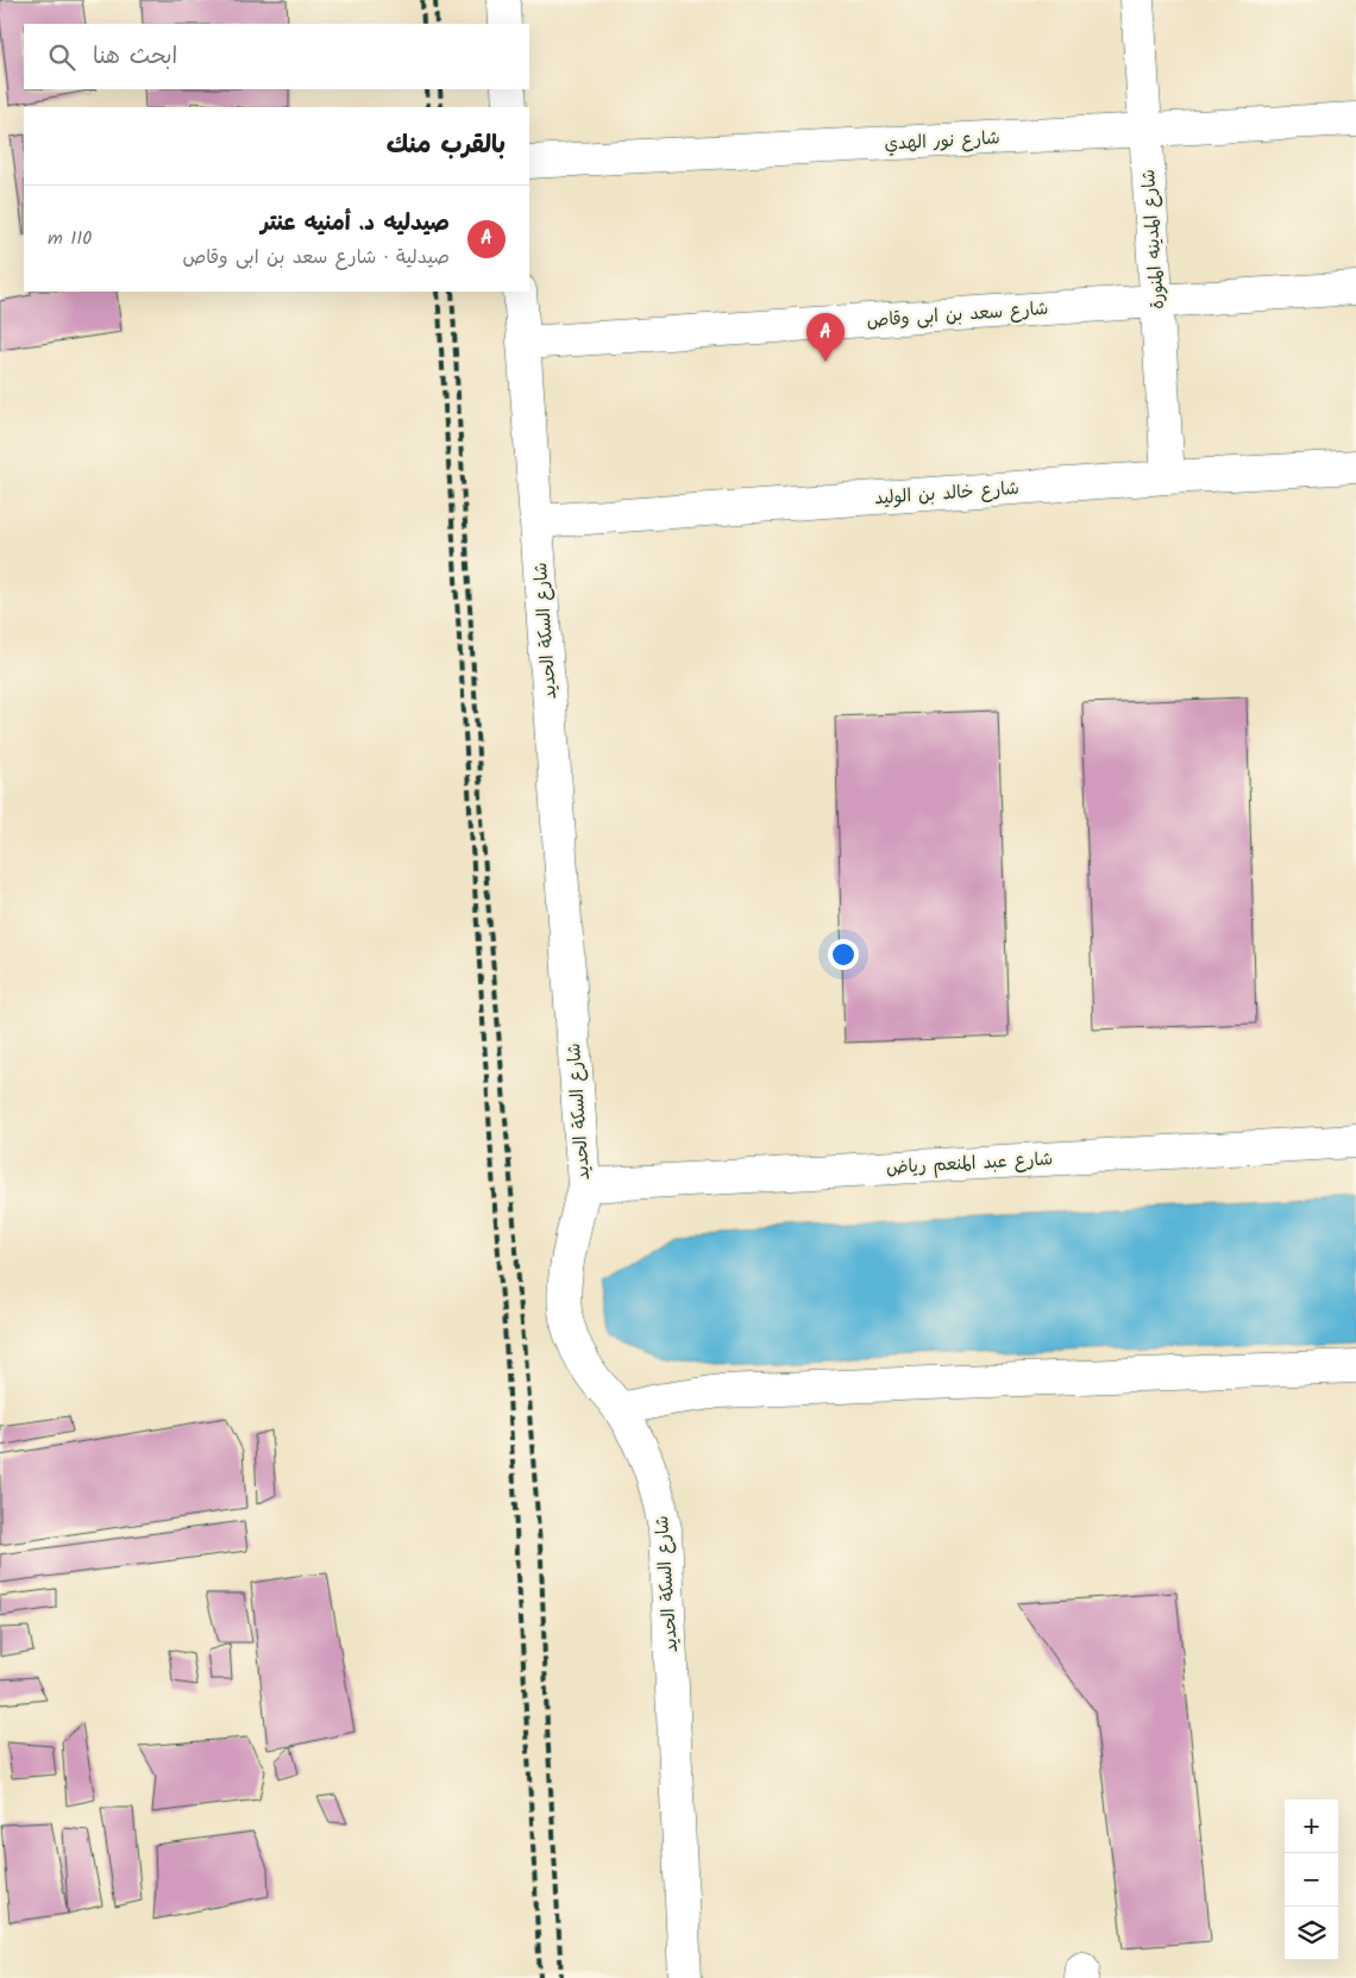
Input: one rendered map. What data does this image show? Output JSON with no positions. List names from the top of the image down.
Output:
{
  "streets": {
    "street": [
      "شارع نور الهدي",
      "شارع المدينه المنورة",
      "شارع سعد بن ابى وقاص",
      "شارع خالد بن الوليد",
      "شارع السكة الحديد",
      "شارع عبد المنعم رياض"
    ]
  },
  "crossings": [
    ["شارع نور الهدي", "شارع المدينه المنورة"],
    ["شارع المدينه المنورة", "شارع سعد بن ابى وقاص"],
    ["شارع المدينه المنورة", "شارع خالد بن الوليد"],
    ["شارع سعد بن ابى وقاص", "شارع السكة الحديد"],
    ["شارع خالد بن الوليد", "شارع السكة الحديد"],
    ["شارع السكة الحديد", "شارع عبد المنعم رياض"]
  ],
  "page": {
    "search": "ابحث هنا",
    "heading": "بالقرب منك",
    "list": [
      {
        "mark": "A",
        "name": "صيدليه د. أمنيه عنتر",
        "note": "صيدلية · شارع سعد بن ابى وقاص",
        "value": "110 m"
      }
    ],
    "pins": "A",
    "map_buttons": ["+", "−"]
  }
}
